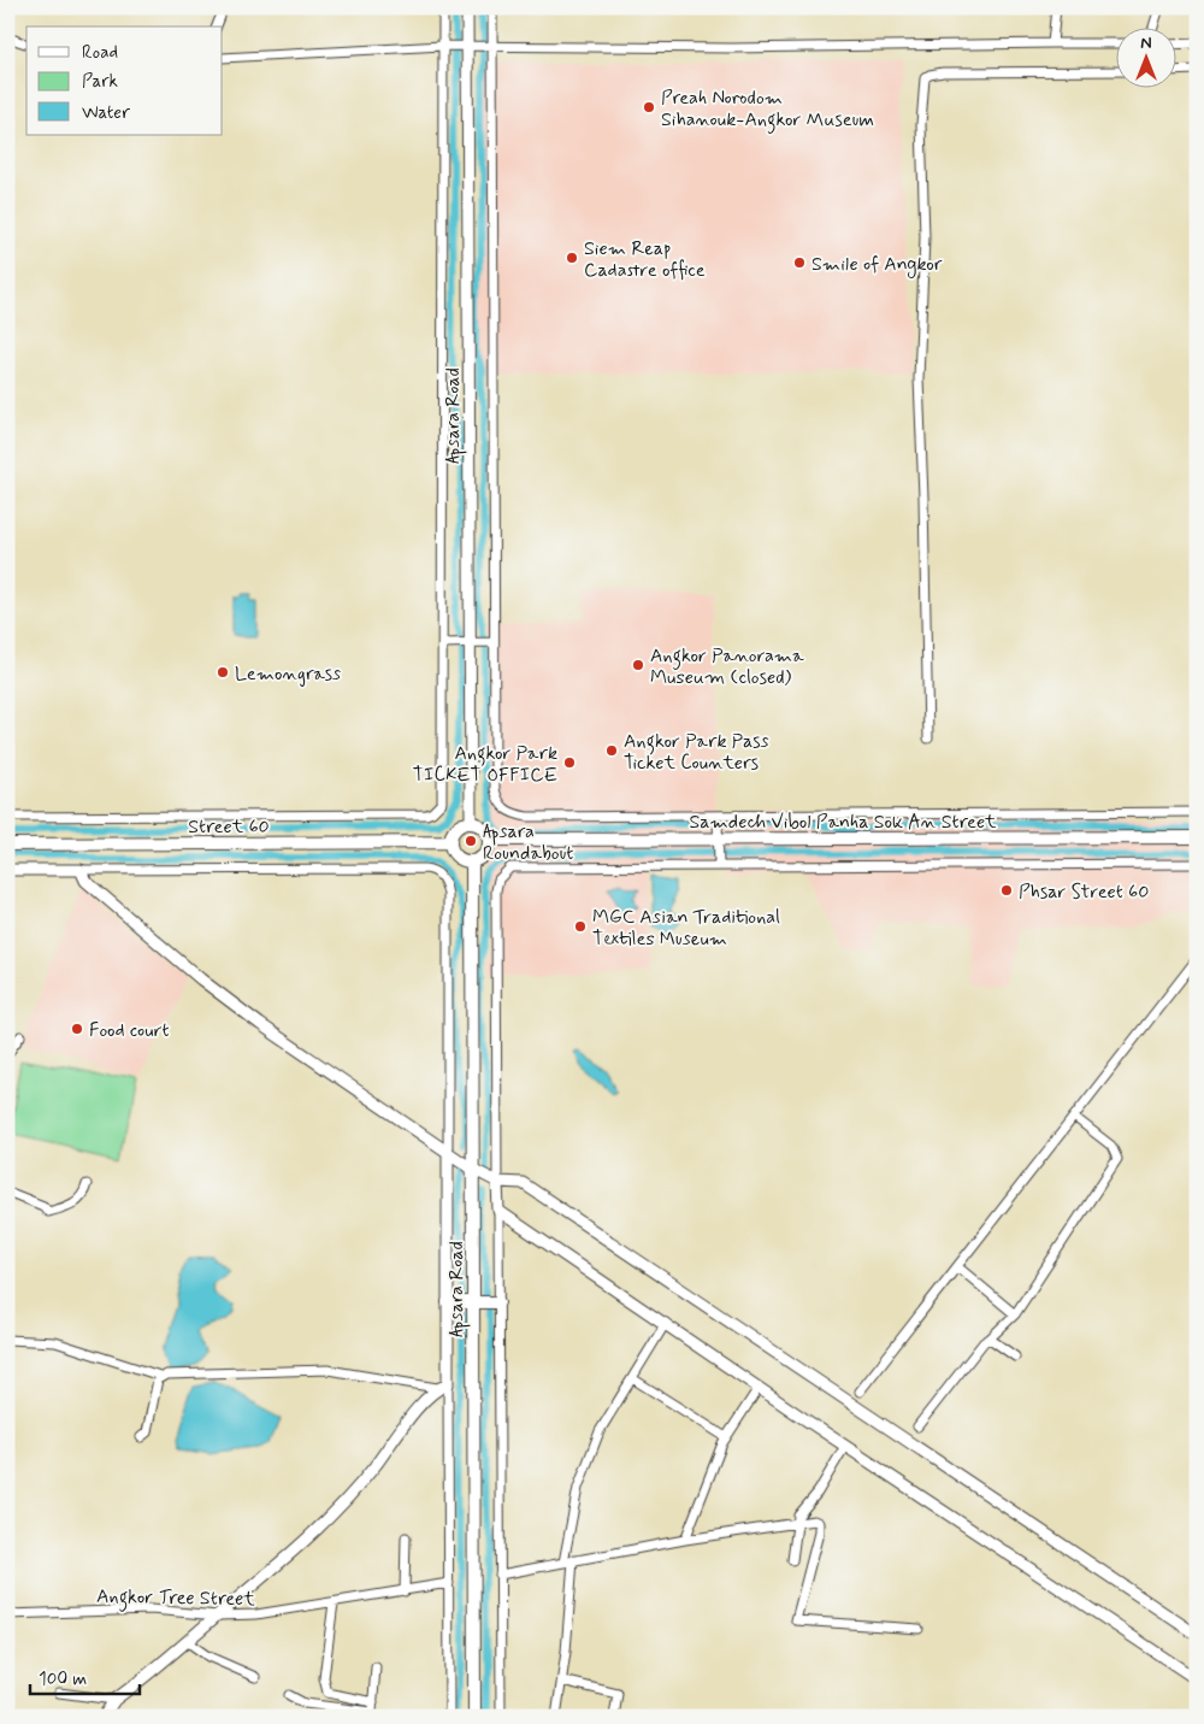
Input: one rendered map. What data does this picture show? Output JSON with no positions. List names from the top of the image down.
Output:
{
  "streets": {
    "main road": ["Apsara Road", "Samdech Vibol Panha Sok An Street", "Street 60"],
    "street": ["Angkor Tree Street"]
  },
  "crossings": [
    ["Apsara Road", "Samdech Vibol Panha Sok An Street"],
    ["Apsara Road", "Street 60"],
    ["Samdech Vibol Panha Sok An Street", "Street 60"]
  ],
  "places": [
    "Preah Norodom Sihanouk-Angkor Museum",
    "Siem Reap Cadastre office",
    "Smile of Angkor",
    "Angkor Panorama Museum (closed)",
    "Lemongrass",
    "Angkor Park Pass Ticket Counters",
    "Angkor Park TICKET OFFICE",
    "Apsara Roundabout",
    "Phsar Street 60",
    "MGC Asian Traditional Textiles Museum",
    "Food court"
  ],
  "legend": ["Road", "Park", "Water"],
  "scale_bar": "100 m",
  "north": "top"
}
